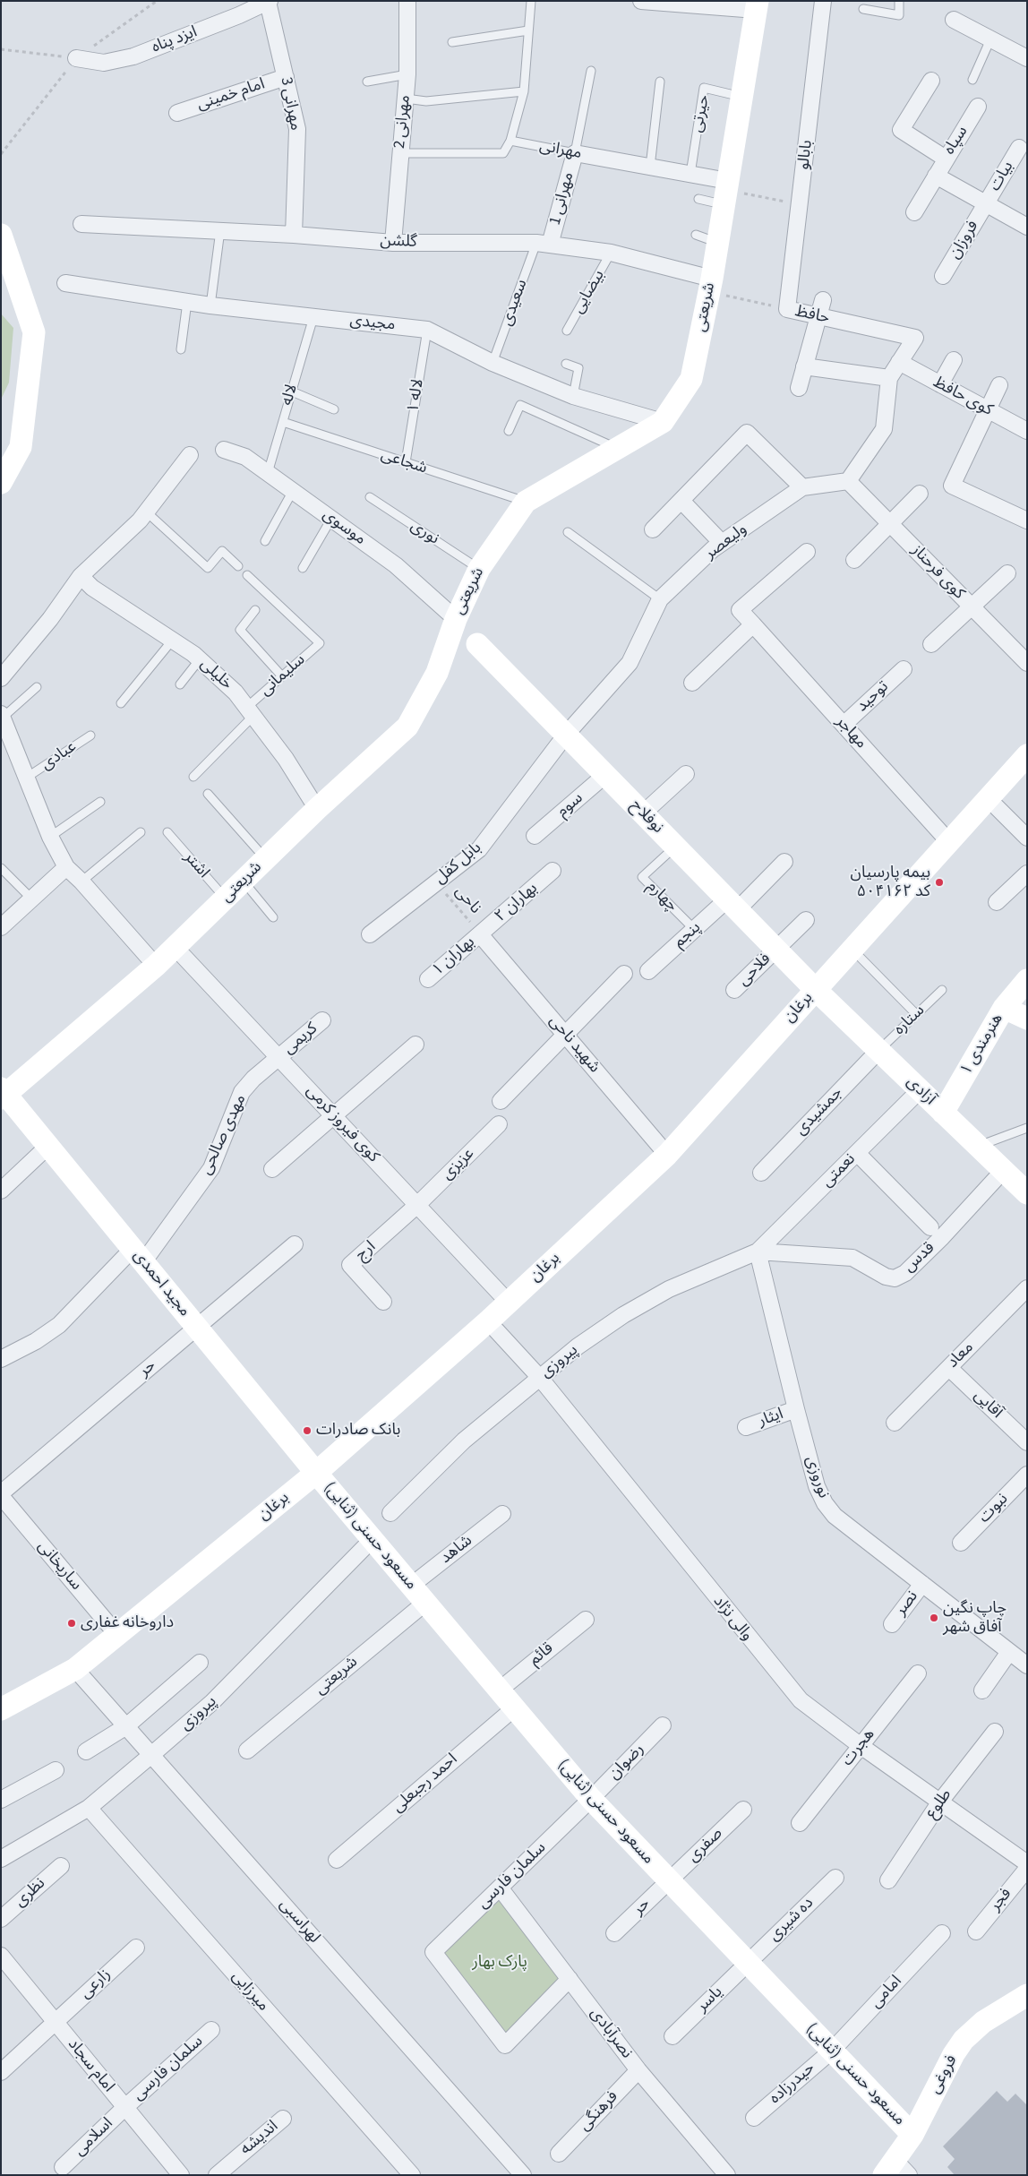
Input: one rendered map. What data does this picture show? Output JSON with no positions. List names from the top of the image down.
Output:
{
  "streets": {
    "street": [
      "ایزد پناه",
      "امام خمینی",
      "مهرانی 3",
      "مهرانی 2",
      "سپاه",
      "مهرانی",
      "بابالو",
      "بیات",
      "مهرانی 1",
      "فروزان",
      "گلشن",
      "شریعتی",
      "حافظ",
      "مجیدی",
      "کوی حافظ",
      "موسوی",
      "ولیعصر",
      "کوی فرحناز",
      "خلیلی",
      "توحید",
      "مهاجر",
      "سوم",
      "نوفلاح",
      "بابل کفل",
      "بهاران ۲",
      "پنجم",
      "بهاران ۱",
      "فلاحی",
      "برغان",
      "کریمی",
      "شهید ناحی",
      "هنرمندی ۱",
      "آزادی",
      "جمشیدی",
      "کوی فیروز کرمی",
      "مهدی صالحی",
      "عزیزی",
      "نعمتی",
      "ارج",
      "قدس",
      "مجید احمدی",
      "معاد",
      "پیروزی",
      "حر",
      "آقایی",
      "ایثار",
      "نوروزی",
      "نبوت",
      "مسعود حسنی (ثنایی)",
      "شاهد",
      "ساریخانی",
      "نصر",
      "والی نژاد",
      "قائم",
      "هجرت",
      "رضوان",
      "احمد رجبعلی",
      "طلوع",
      "صفری",
      "سلمان فارسی",
      "نظری",
      "فجر",
      "ده شیری",
      "لهراسبی",
      "زارعی",
      "میرزایی",
      "امامی",
      "یاسر",
      "نصرآبادی",
      "امام سجاد",
      "فروغی",
      "حیدرزاده",
      "فرهنگی",
      "اسلامی",
      "اندیشه"
    ],
    "lane": [
      "حیرتی",
      "بیضایی",
      "سعیدی",
      "لاله",
      "لاله ۱",
      "شجاعی",
      "نوری",
      "سلیمانی",
      "عبادی",
      "اشتر",
      "چهارم",
      "ستاره"
    ],
    "path": ["ناحی"]
  },
  "crossings": [
    ["ایزد پناه", "مهرانی 3"],
    ["امام خمینی", "مهرانی 3"],
    ["مهرانی 3", "گلشن"],
    ["حیرتی", "مهرانی"],
    ["حیرتی", "شریعتی"],
    ["مهرانی 2", "گلشن"],
    ["مهرانی", "مهرانی 1"],
    ["مهرانی", "شریعتی"],
    ["بابالو", "حافظ"],
    ["بیات", "فروزان"],
    ["مهرانی 1", "گلشن"],
    ["مهرانی 1", "سعیدی"],
    ["گلشن", "بیضایی"],
    ["گلشن", "سعیدی"],
    ["گلشن", "شریعتی"],
    ["گلشن", "حافظ"],
    ["سعیدی", "مجیدی"],
    ["شریعتی", "حافظ"],
    ["شریعتی", "مجیدی"],
    ["شریعتی", "شجاعی"],
    ["شریعتی", "موسوی"],
    ["شریعتی", "نوری"],
    ["شریعتی", "خلیلی"],
    ["شریعتی", "اشتر"],
    ["شریعتی", "کوی فیروز کرمی"],
    ["شریعتی", "مجید احمدی"],
    ["شریعتی", "مسعود حسنی (ثنایی)"],
    ["شریعتی", "شاهد"],
    ["حافظ", "کوی حافظ"],
    ["مجیدی", "لاله"],
    ["مجیدی", "لاله ۱"],
    ["لاله", "شجاعی"],
    ["لاله", "موسوی"],
    ["لاله ۱", "شجاعی"],
    ["ولیعصر", "کوی فرحناز"],
    ["ولیعصر", "نوفلاح"],
    ["ولیعصر", "بابل کفل"],
    ["خلیلی", "سلیمانی"],
    ["توحید", "مهاجر"],
    ["مهاجر", "برغان"],
    ["سوم", "نوفلاح"],
    ["نوفلاح", "بابل کفل"],
    ["نوفلاح", "چهارم"],
    ["نوفلاح", "پنجم"],
    ["نوفلاح", "فلاحی"],
    ["نوفلاح", "برغان"],
    ["نوفلاح", "آزادی"],
    ["بابل کفل", "ناحی"],
    ["چهارم", "پنجم"],
    ["ناحی", "بهاران ۲"],
    ["ناحی", "بهاران ۱"],
    ["ناحی", "شهید ناحی"],
    ["بهاران ۲", "بهاران ۱"],
    ["بهاران ۲", "شهید ناحی"],
    ["بهاران ۱", "شهید ناحی"],
    ["برغان", "شهید ناحی"],
    ["برغان", "آزادی"],
    ["برغان", "کوی فیروز کرمی"],
    ["برغان", "مجید احمدی"],
    ["برغان", "مسعود حسنی (ثنایی)"],
    ["برغان", "ساریخانی"],
    ["برغان", "والی نژاد"],
    ["برغان", "لهراسبی"],
    ["ستاره", "آزادی"],
    ["ستاره", "جمشیدی"],
    ["کریمی", "کوی فیروز کرمی"],
    ["کریمی", "مهدی صالحی"],
    ["هنرمندی ۱", "آزادی"],
    ["آزادی", "جمشیدی"],
    ["آزادی", "نعمتی"],
    ["آزادی", "قدس"],
    ["کوی فیروز کرمی", "مهدی صالحی"],
    ["کوی فیروز کرمی", "عزیزی"],
    ["کوی فیروز کرمی", "ارج"],
    ["مهدی صالحی", "مجید احمدی"],
    ["عزیزی", "ارج"],
    ["نعمتی", "قدس"],
    ["نعمتی", "پیروزی"],
    ["نعمتی", "نوروزی"],
    ["قدس", "پیروزی"],
    ["قدس", "نوروزی"],
    ["مجید احمدی", "حر"],
    ["مجید احمدی", "مسعود حسنی (ثنایی)"],
    ["معاد", "آقایی"],
    ["پیروزی", "نوروزی"],
    ["پیروزی", "مسعود حسنی (ثنایی)"],
    ["پیروزی", "والی نژاد"],
    ["پیروزی", "لهراسبی"],
    ["پیروزی", "میرزایی"],
    ["حر", "مسعود حسنی (ثنایی)"],
    ["حر", "ساریخانی"],
    ["حر", "صفری"],
    ["ایثار", "نوروزی"],
    ["نوروزی", "نصر"],
    ["مسعود حسنی (ثنایی)", "شاهد"],
    ["مسعود حسنی (ثنایی)", "قائم"],
    ["مسعود حسنی (ثنایی)", "رضوان"],
    ["مسعود حسنی (ثنایی)", "احمد رجبعلی"],
    ["مسعود حسنی (ثنایی)", "صفری"],
    ["مسعود حسنی (ثنایی)", "سلمان فارسی"],
    ["مسعود حسنی (ثنایی)", "ده شیری"],
    ["مسعود حسنی (ثنایی)", "امامی"],
    ["مسعود حسنی (ثنایی)", "یاسر"],
    ["مسعود حسنی (ثنایی)", "فروغی"],
    ["مسعود حسنی (ثنایی)", "حیدرزاده"],
    ["والی نژاد", "هجرت"],
    ["والی نژاد", "طلوع"],
    ["رضوان", "سلمان فارسی"],
    ["سلمان فارسی", "نصرآبادی"],
    ["سلمان فارسی", "امام سجاد"],
    ["سلمان فارسی", "اسلامی"],
    ["ده شیری", "یاسر"],
    ["زارعی", "امام سجاد"],
    ["امامی", "حیدرزاده"],
    ["نصرآبادی", "فرهنگی"],
    ["امام سجاد", "اسلامی"]
  ],
  "parks": ["پارک‌ بهار"],
  "places": [
    "بیمه پارسیان کد ۵۰۴۱۶۲",
    "بانک صادرات",
    "چاپ نگین آفاق شهر",
    "داروخانه غفاری"
  ]
}
